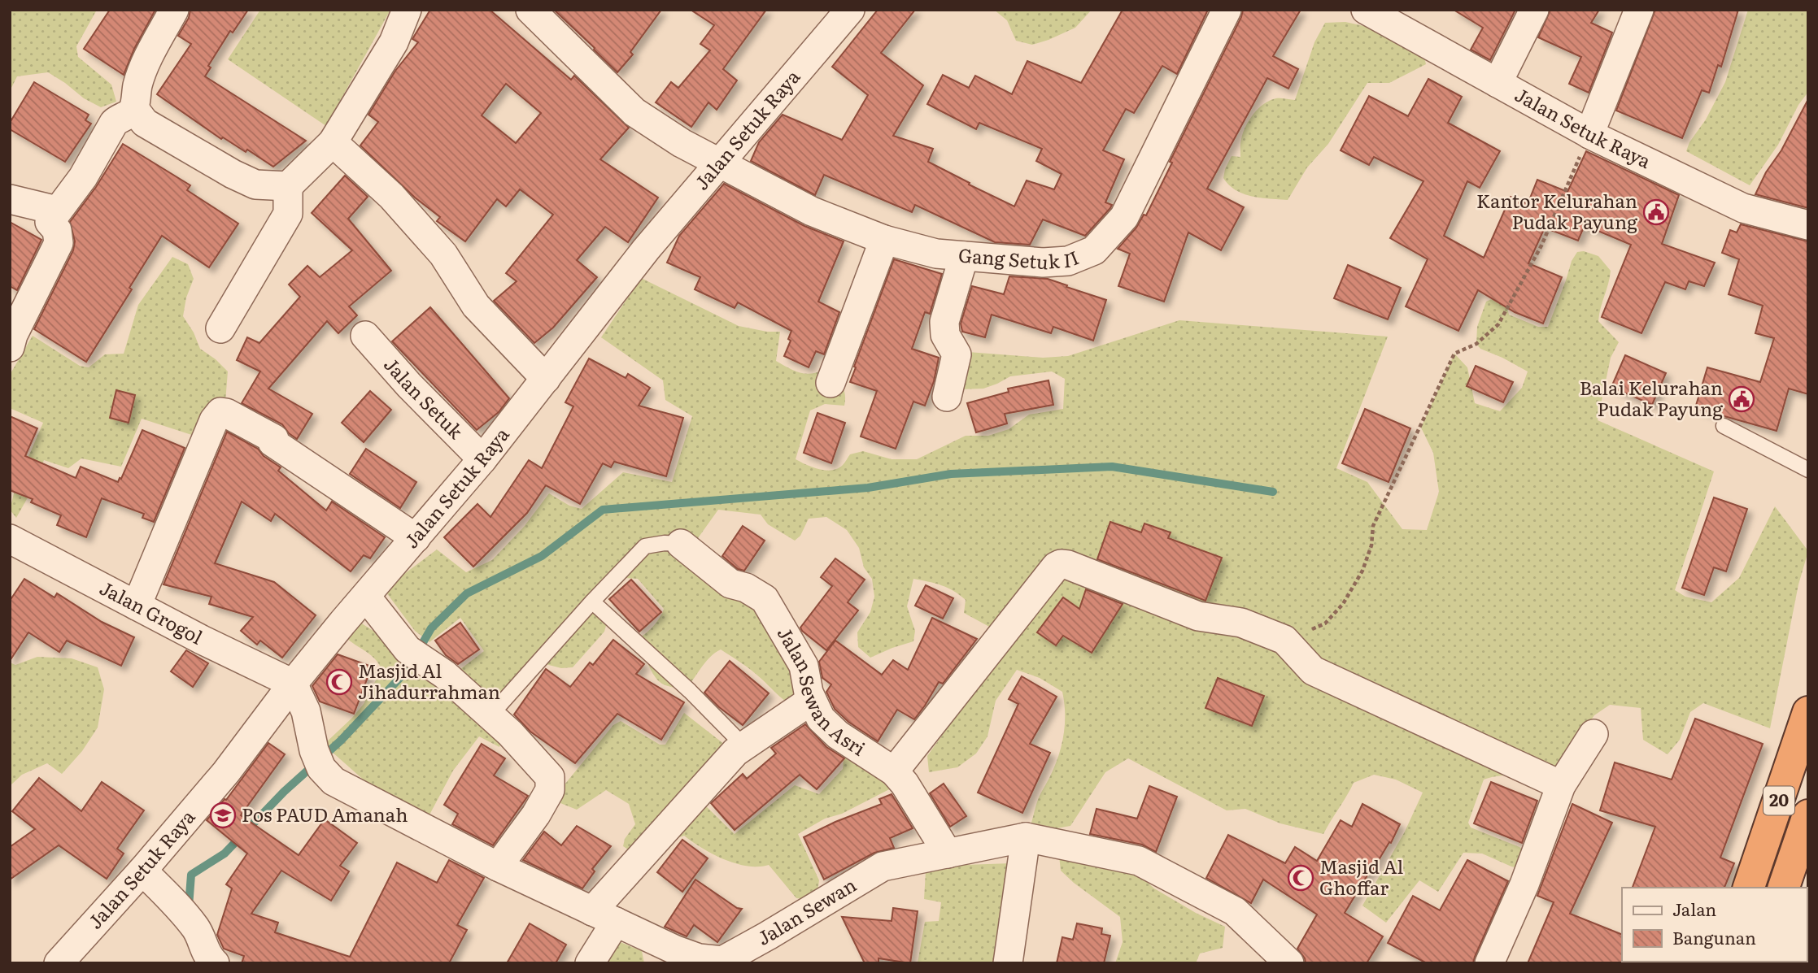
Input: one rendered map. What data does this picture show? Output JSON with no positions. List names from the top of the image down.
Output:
{
  "streets": {
    "highway": ["20"],
    "street": [
      "Jalan Setuk Raya",
      "Gang Setuk II",
      "Jalan Setuk",
      "Jalan Grogol",
      "Jalan Sewan Asri",
      "Jalan Sewan"
    ]
  },
  "crossings": [
    ["Jalan Setuk Raya", "Gang Setuk II"],
    ["Jalan Setuk Raya", "Jalan Setuk"],
    ["Jalan Setuk Raya", "Jalan Grogol"],
    ["Jalan Setuk Raya", "Jalan Sewan"],
    ["Jalan Grogol", "Jalan Sewan"],
    ["Jalan Sewan Asri", "Jalan Sewan"]
  ],
  "places": {
    "public building": ["Kantor Kelurahan Pudak Payung", "Balai Kelurahan Pudak Payung"],
    "mosque": ["Masjid Al Jihadurrahman", "Masjid Al Ghoffar"],
    "school or university": ["Pos PAUD Amanah"]
  },
  "legend": ["Jalan", "Bangunan"]
}
